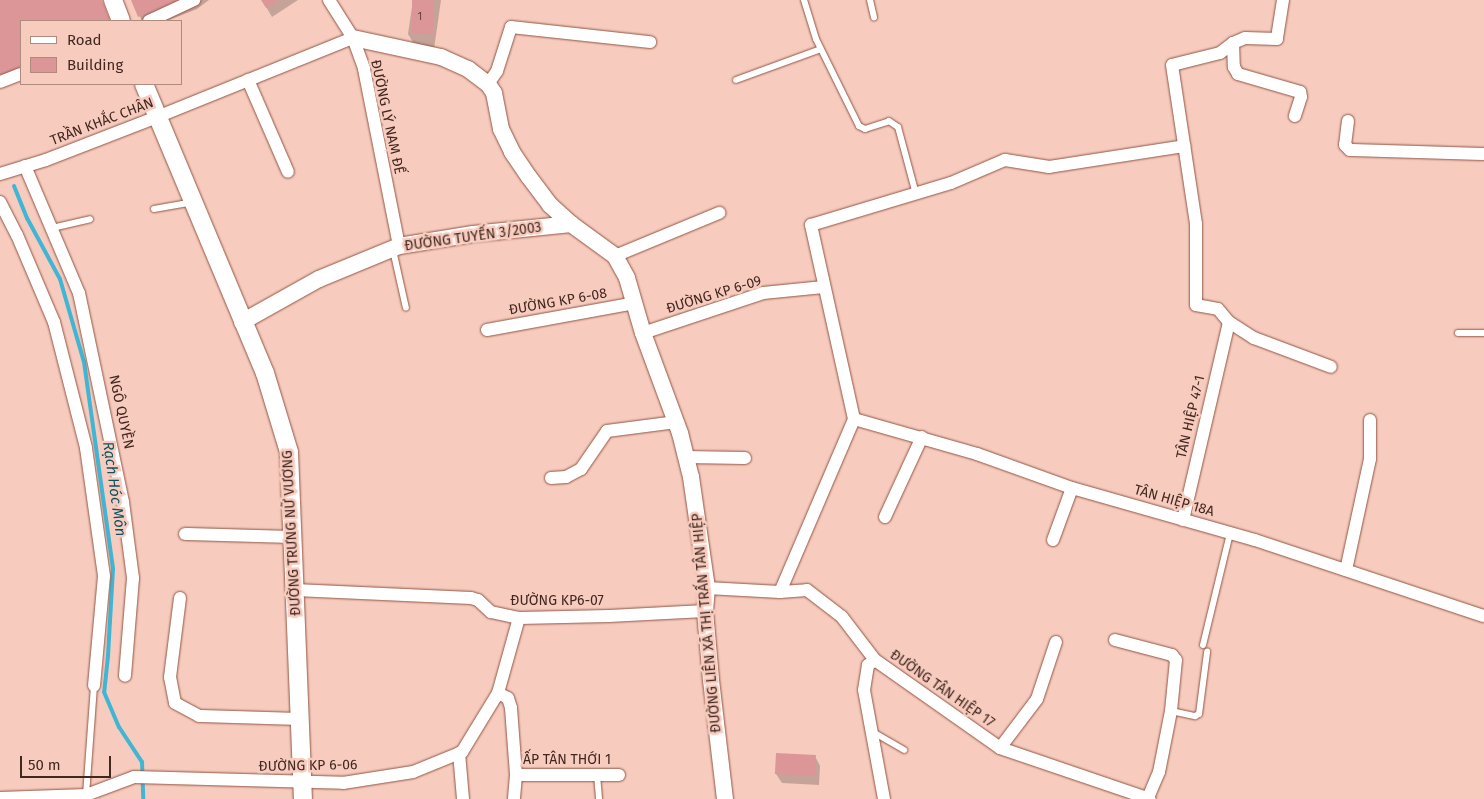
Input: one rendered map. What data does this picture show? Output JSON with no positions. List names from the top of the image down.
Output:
{
  "streets": {
    "main road": ["ĐƯỜNG TRƯNG NỮ VƯƠNG"],
    "street": [
      "ĐƯỜNG LÝ NAM ĐẾ",
      "TRẦN KHẮC CHÂN",
      "ĐƯỜNG TUYẾN 3/2003",
      "ĐƯỜNG KP 6-09",
      "ĐƯỜNG KP 6-08",
      "NGÔ QUYỀN",
      "TÂN HIỆP 47-1",
      "TÂN HIỆP 18A",
      "ĐƯỜNG KP6-07",
      "ĐƯỜNG LIÊN XÃ THỊ TRẤN TÂN HIỆP",
      "ĐƯỜNG TÂN HIỆP 17",
      "ẤP TÂN THỚI 1",
      "ĐƯỜNG KP 6-06"
    ]
  },
  "crossings": [
    ["ĐƯỜNG LÝ NAM ĐẾ", "TRẦN KHẮC CHÂN"],
    ["ĐƯỜNG LÝ NAM ĐẾ", "ĐƯỜNG TUYẾN 3/2003"],
    ["TRẦN KHẮC CHÂN", "NGÔ QUYỀN"],
    ["TRẦN KHẮC CHÂN", "ĐƯỜNG TRƯNG NỮ VƯƠNG"],
    ["ĐƯỜNG TUYẾN 3/2003", "ĐƯỜNG TRƯNG NỮ VƯƠNG"],
    ["ĐƯỜNG TUYẾN 3/2003", "ĐƯỜNG LIÊN XÃ THỊ TRẤN TÂN HIỆP"],
    ["ĐƯỜNG KP 6-09", "ĐƯỜNG LIÊN XÃ THỊ TRẤN TÂN HIỆP"],
    ["ĐƯỜNG KP 6-08", "ĐƯỜNG LIÊN XÃ THỊ TRẤN TÂN HIỆP"],
    ["TÂN HIỆP 47-1", "TÂN HIỆP 18A"],
    ["ĐƯỜNG TRƯNG NỮ VƯƠNG", "ĐƯỜNG KP6-07"],
    ["ĐƯỜNG TRƯNG NỮ VƯƠNG", "ĐƯỜNG KP 6-06"],
    ["ĐƯỜNG KP6-07", "ĐƯỜNG LIÊN XÃ THỊ TRẤN TÂN HIỆP"],
    ["ĐƯỜNG KP6-07", "ĐƯỜNG KP 6-06"],
    ["ĐƯỜNG LIÊN XÃ THỊ TRẤN TÂN HIỆP", "ĐƯỜNG TÂN HIỆP 17"],
    ["ẤP TÂN THỚI 1", "ĐƯỜNG KP 6-06"]
  ],
  "water": ["Rạch Hóc Môn"],
  "house_numbers": ["1"],
  "legend": ["Road", "Building"],
  "scale_bar": "50 m"
}
